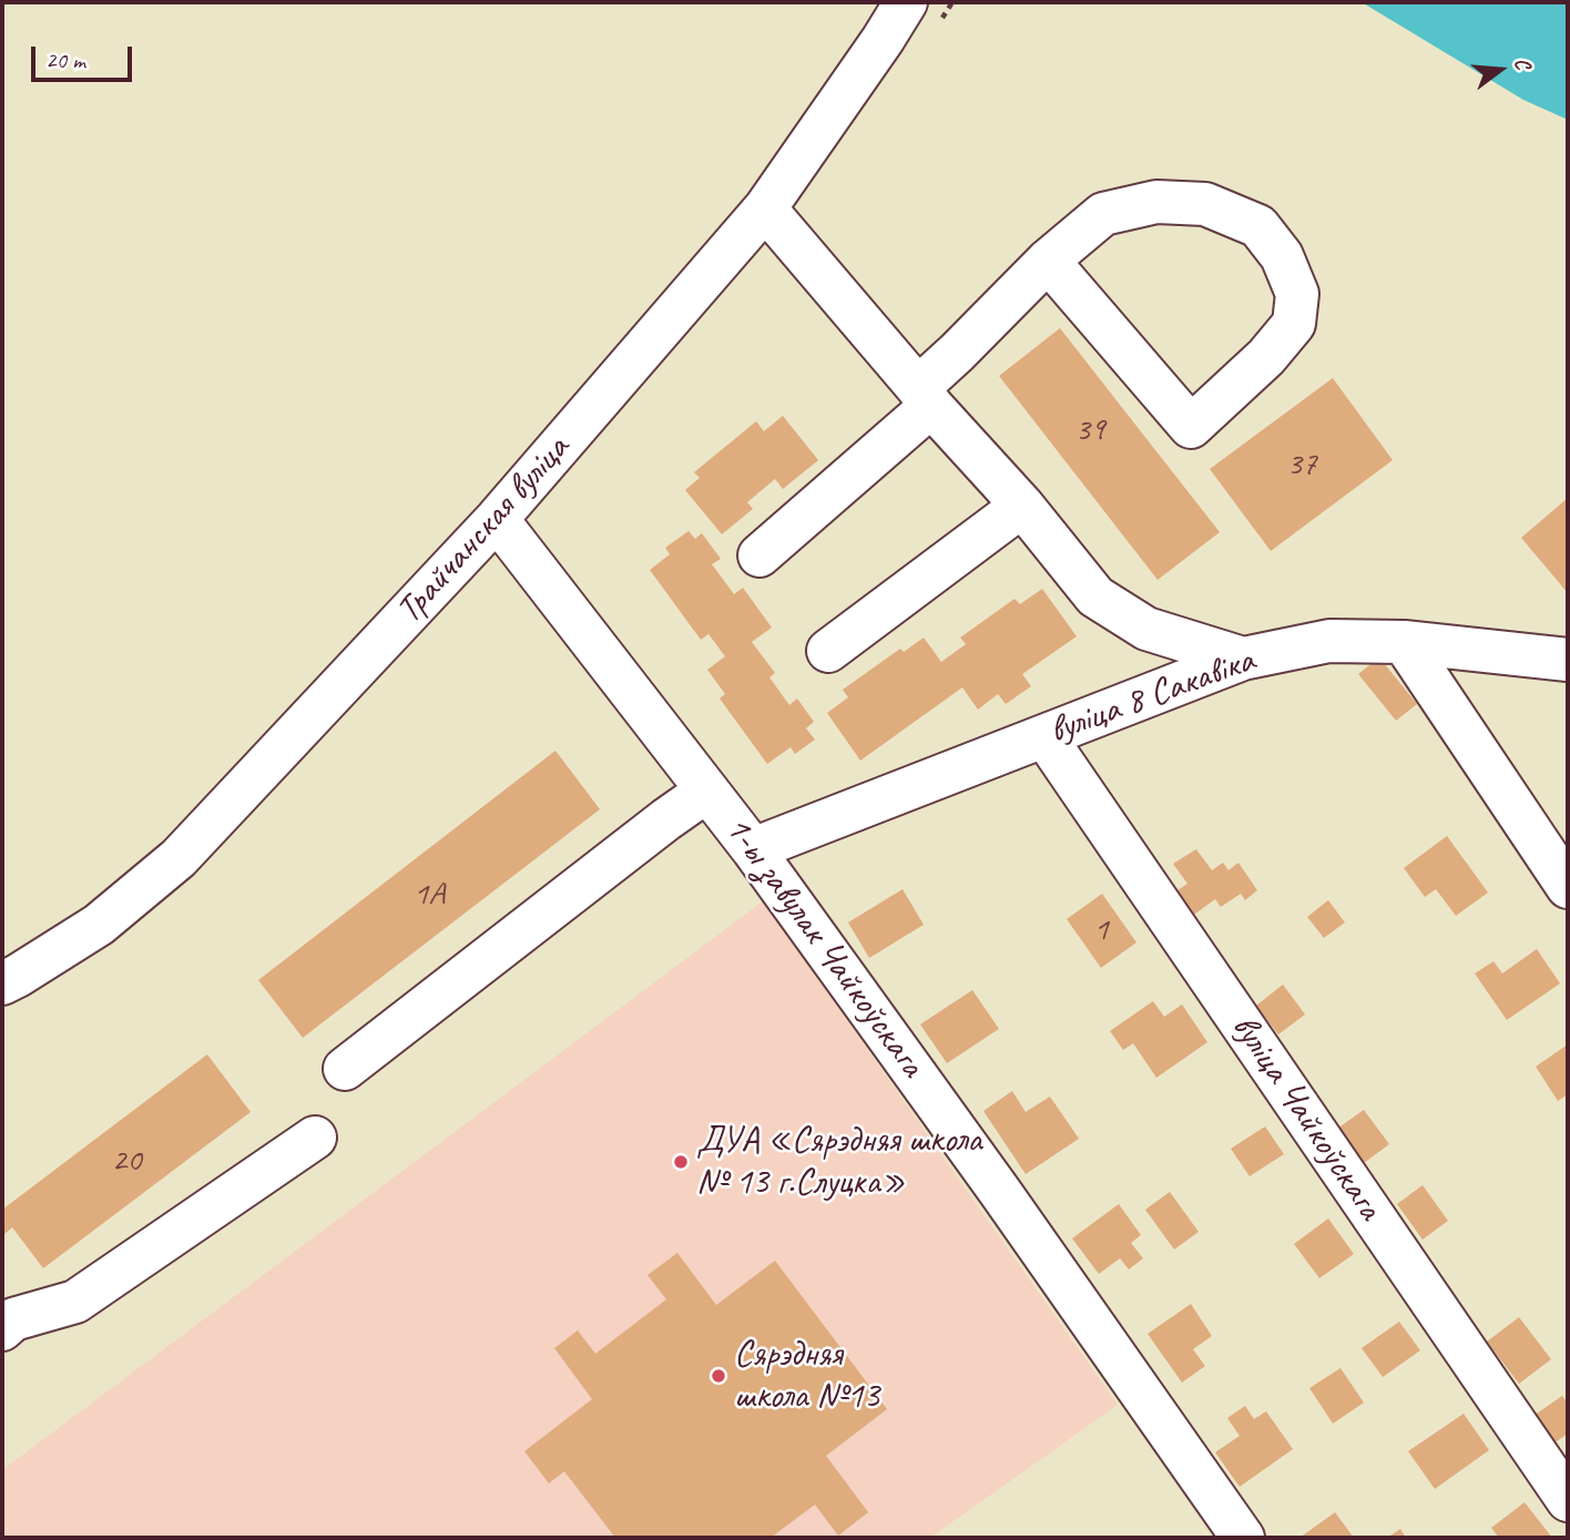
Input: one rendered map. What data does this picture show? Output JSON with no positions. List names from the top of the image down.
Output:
{
  "streets": {
    "street": [
      "Трайчанская вуліца",
      "вуліца 8 Сакавіка",
      "1-ы завулак Чайкоўскага",
      "вуліца Чайкоўскага"
    ]
  },
  "crossings": [
    ["Трайчанская вуліца", "1-ы завулак Чайкоўскага"],
    ["вуліца 8 Сакавіка", "1-ы завулак Чайкоўскага"],
    ["вуліца 8 Сакавіка", "вуліца Чайкоўскага"]
  ],
  "places": ["ДУА «Сярэдняя школа № 13 г.Слуцка»", "Сярэдняя школа №13"],
  "house_numbers": [
    "39",
    "37",
    "1А",
    "1",
    "20"
  ],
  "scale_bar": "20 m",
  "north": "right"
}
